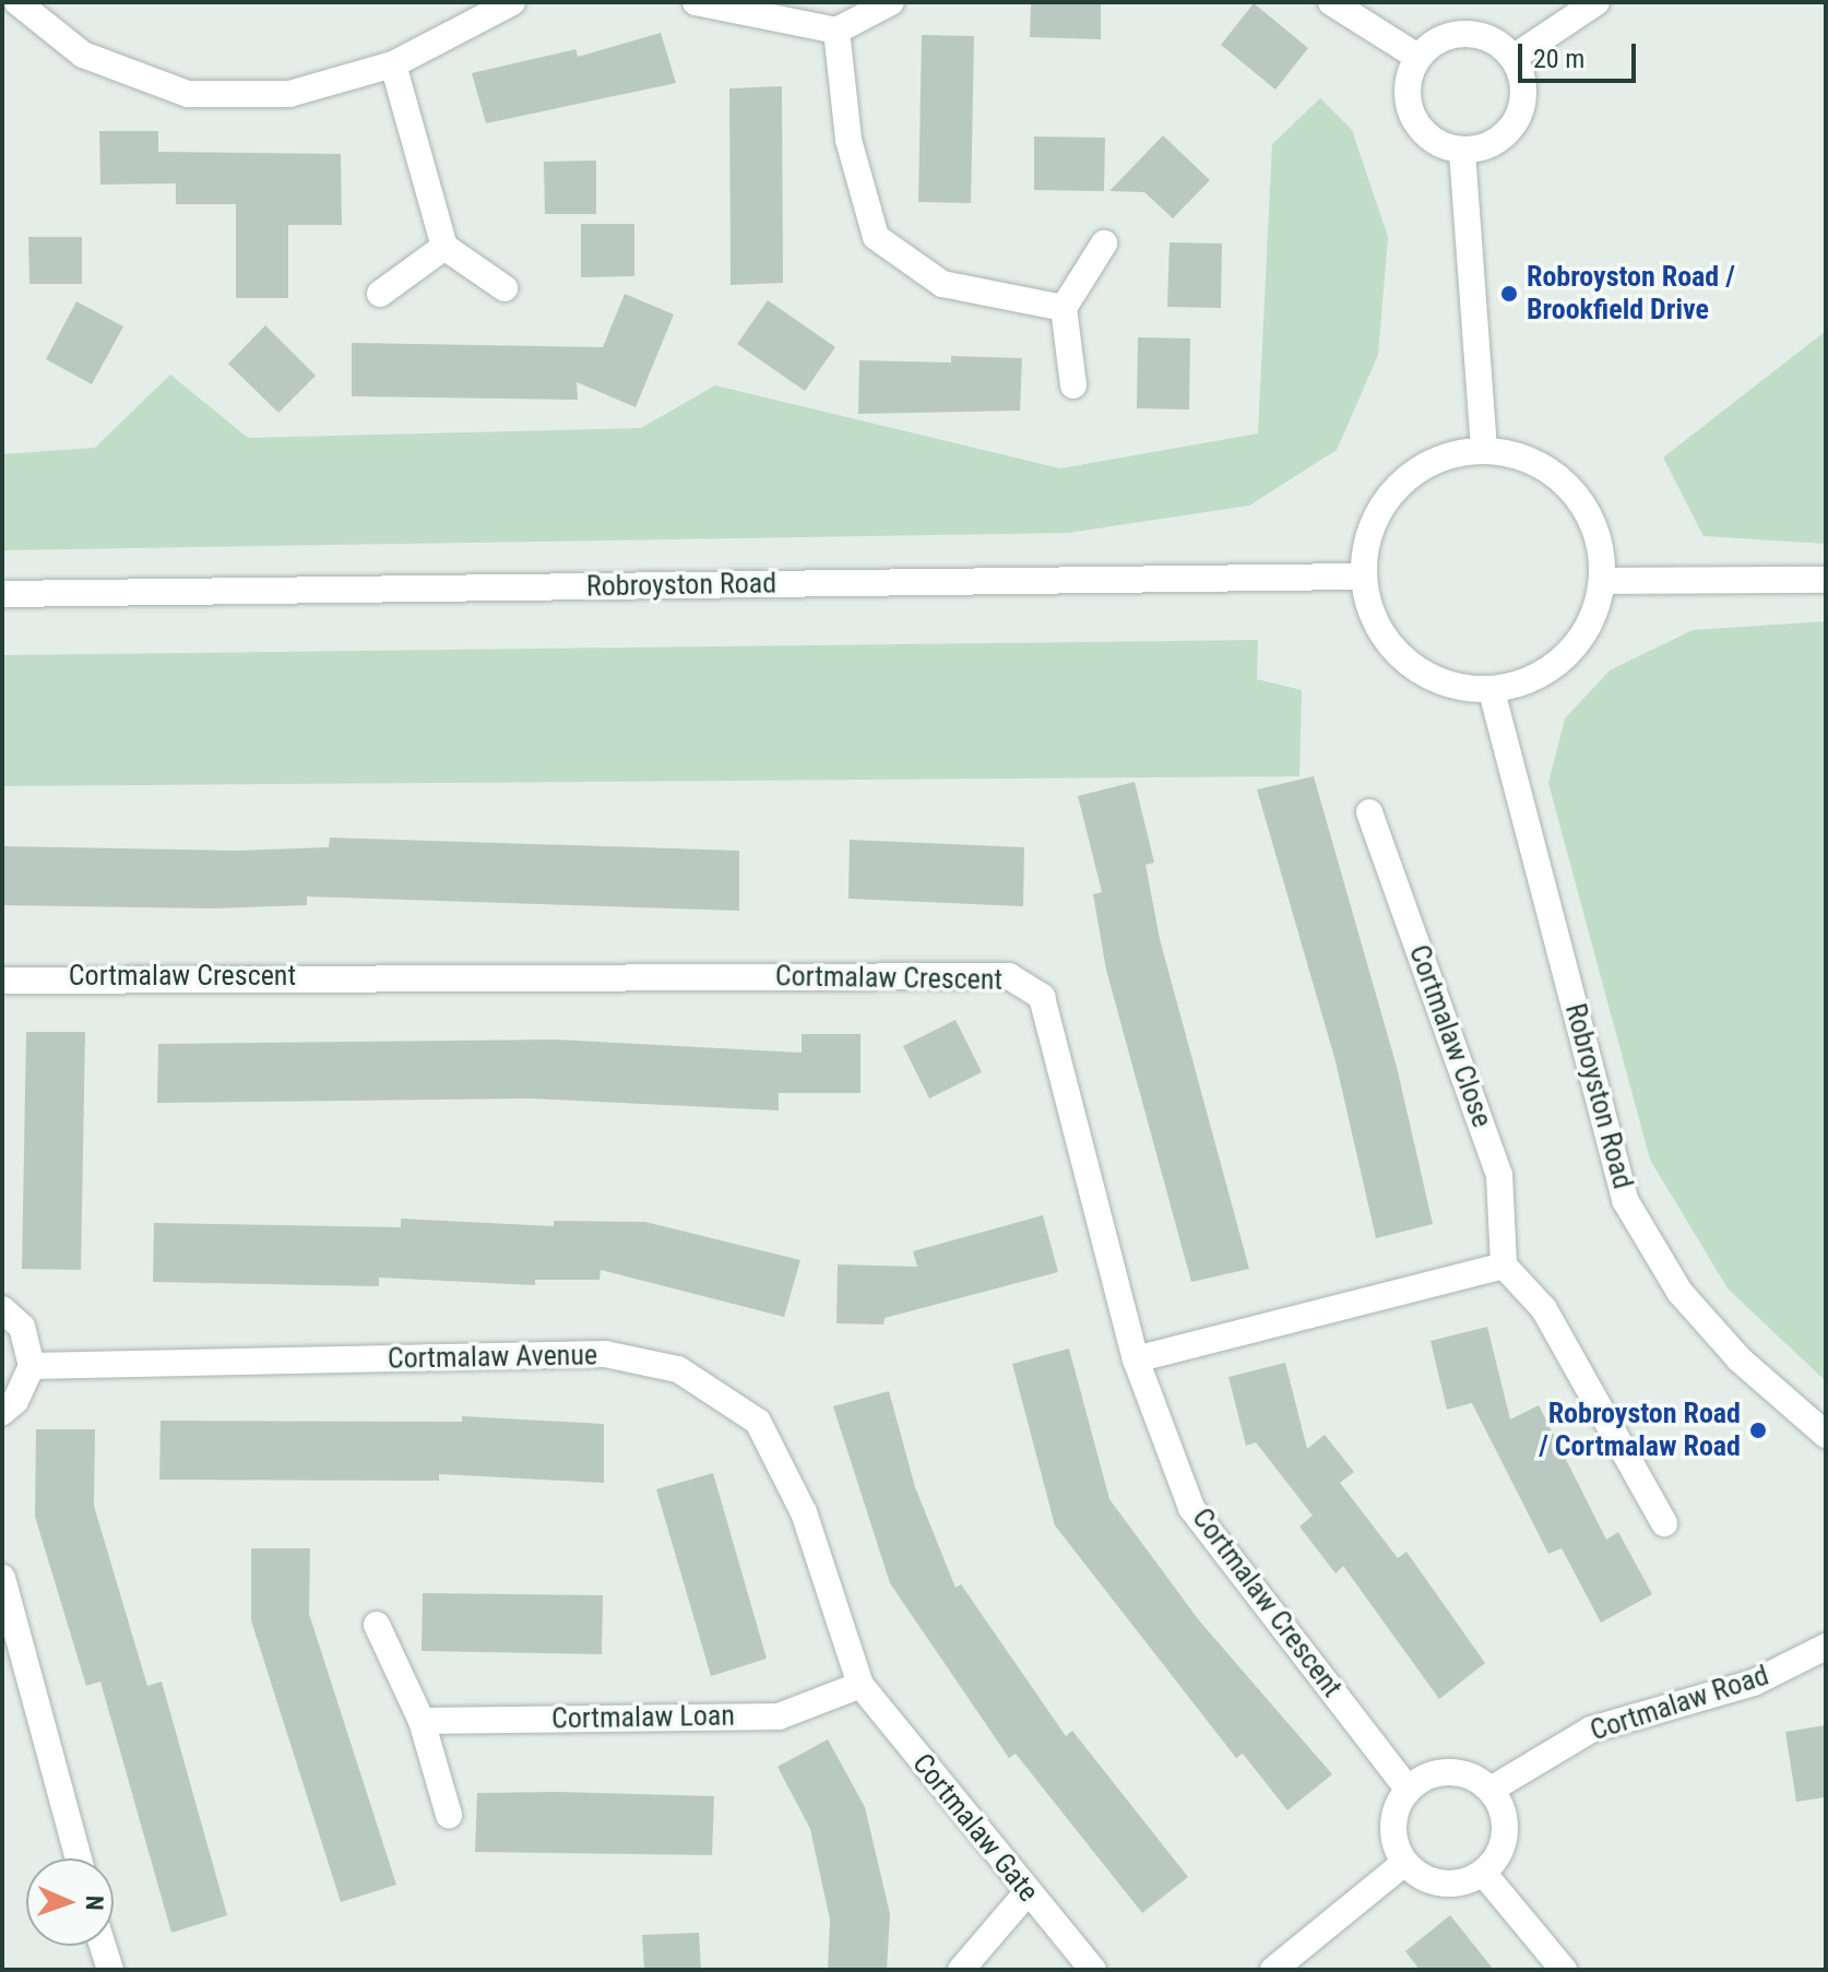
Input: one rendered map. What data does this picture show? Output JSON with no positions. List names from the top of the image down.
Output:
{
  "streets": {
    "street": [
      "Robroyston Road",
      "Cortmalaw Crescent",
      "Cortmalaw Close",
      "Cortmalaw Avenue",
      "Cortmalaw Road",
      "Cortmalaw Loan",
      "Cortmalaw Gate"
    ]
  },
  "crossings": [
    ["Cortmalaw Crescent", "Cortmalaw Road"],
    ["Cortmalaw Avenue", "Cortmalaw Loan"],
    ["Cortmalaw Avenue", "Cortmalaw Gate"],
    ["Cortmalaw Loan", "Cortmalaw Gate"]
  ],
  "places": ["Robroyston Road / Brookfield Drive", "Robroyston Road / Cortmalaw Road"],
  "scale_bar": "20 m",
  "north": "right"
}
